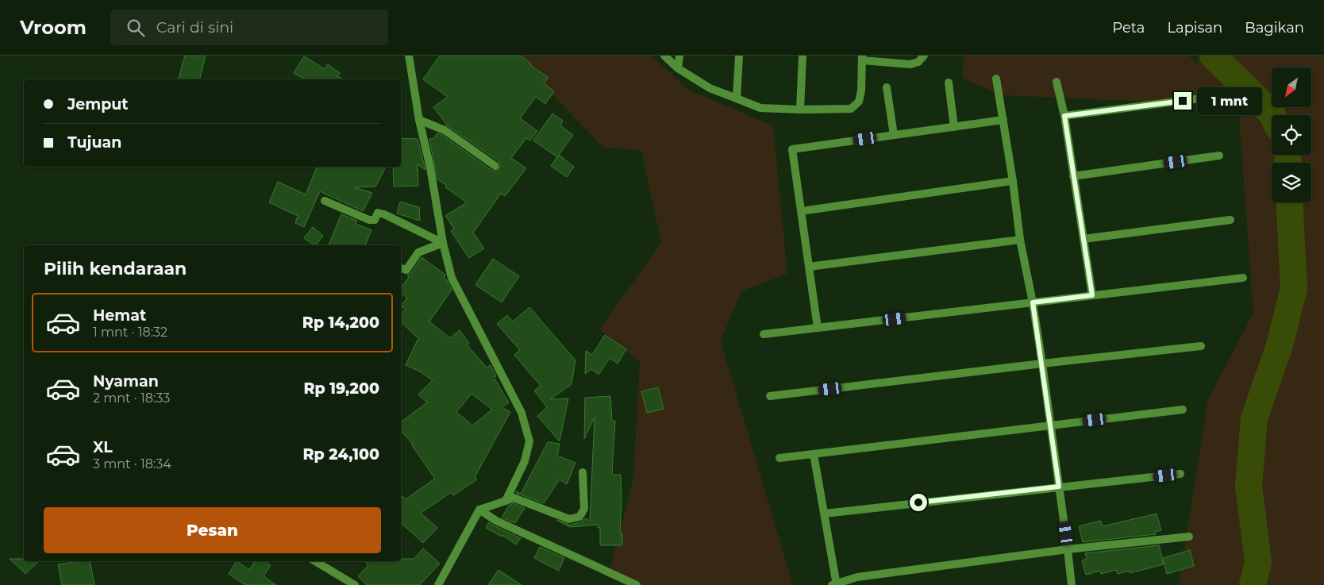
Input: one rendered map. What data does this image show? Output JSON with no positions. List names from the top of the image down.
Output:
{
  "north": "bottom left",
  "page": {
    "header": "Vroom",
    "search": "Cari di sini",
    "nav": ["Peta", "Lapisan", "Bagikan"],
    "banner": ["Jemput", "Tujuan"],
    "bubble": "1 mnt",
    "heading": "Pilih kendaraan",
    "list": [
      {
        "name": "Hemat",
        "note": "1 mnt · 18:32",
        "value": "Rp 14,200"
      },
      {
        "name": "Nyaman",
        "note": "2 mnt · 18:33",
        "value": "Rp 19,200"
      },
      {
        "name": "XL",
        "note": "3 mnt · 18:34",
        "value": "Rp 24,100"
      }
    ],
    "buttons": "Pesan"
  }
}
